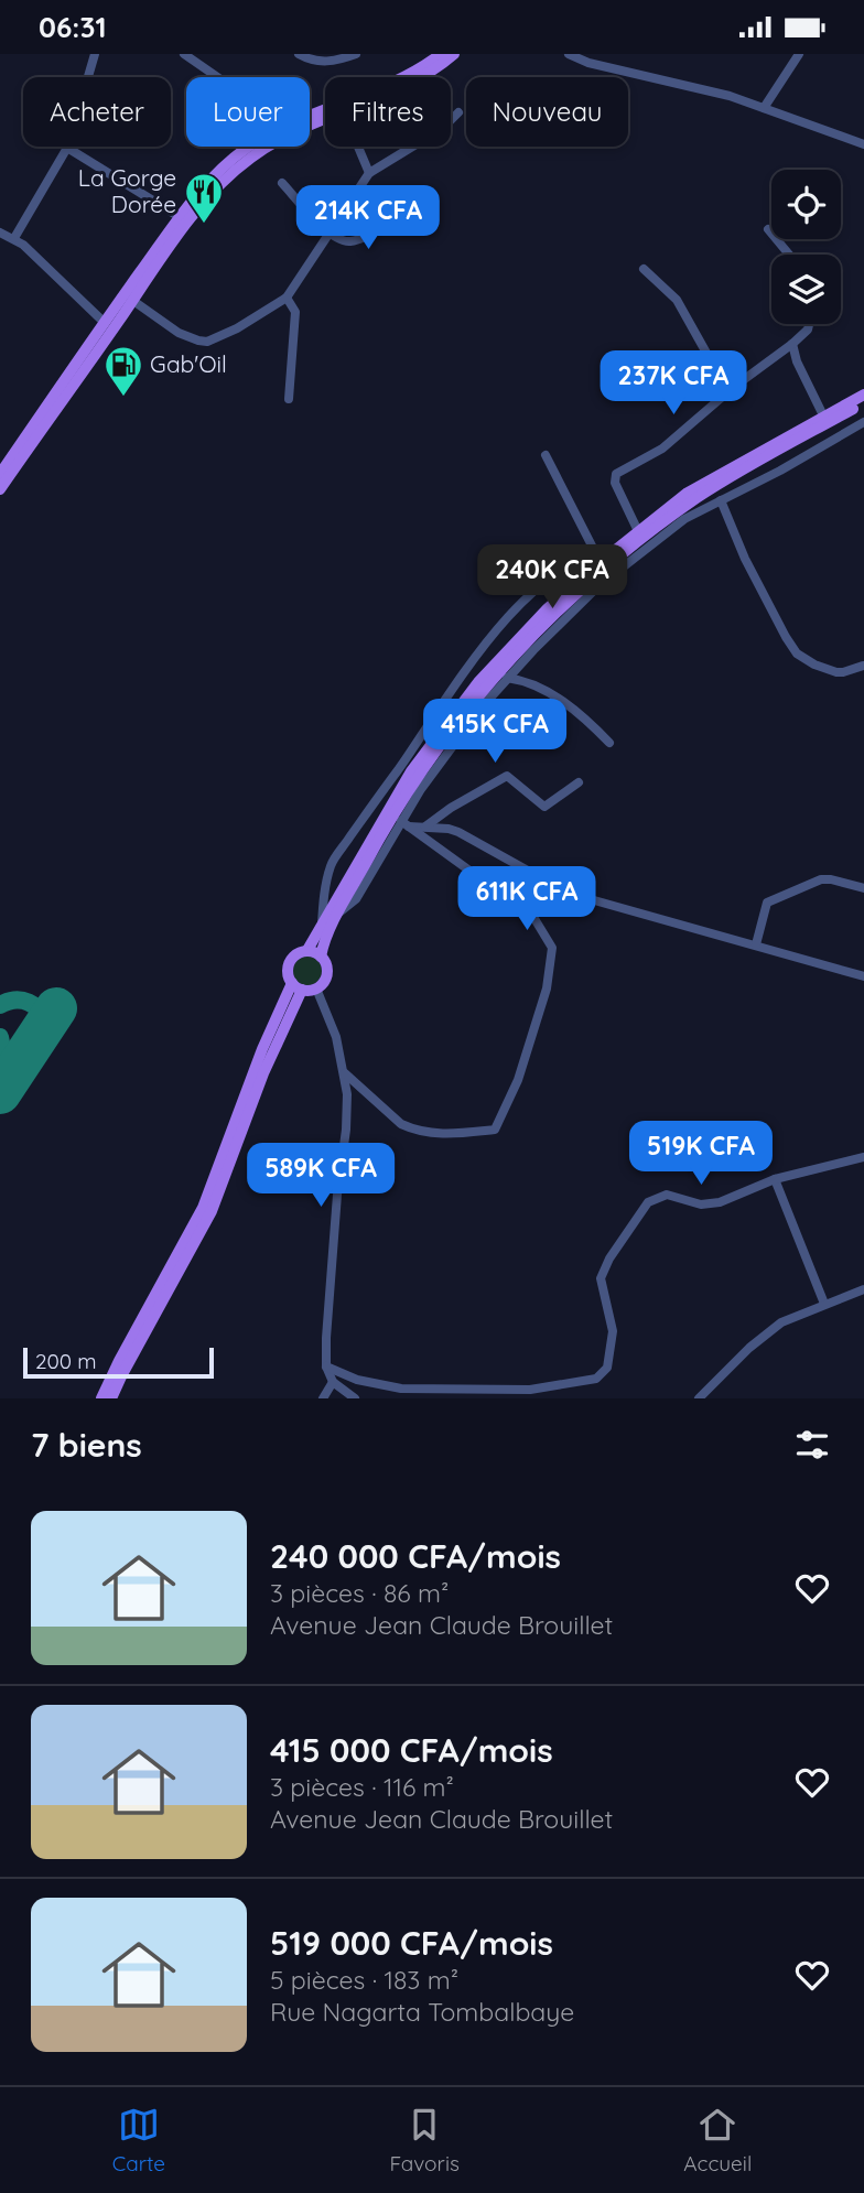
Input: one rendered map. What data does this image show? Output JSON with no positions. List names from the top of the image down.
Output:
{
  "places": {
    "restaurant": ["La Gorge Dorée"],
    "fuel station": ["Gab'Oil"]
  },
  "scale_bar": "200 m",
  "page": {
    "status": "06:31",
    "chip": [
      "Acheter",
      "Louer",
      "Filtres",
      "Nouveau"
    ],
    "price": [
      "214K CFA",
      "237K CFA",
      "240K CFA",
      "415K CFA",
      "611K CFA",
      "519K CFA",
      "589K CFA"
    ],
    "scale": "200 m",
    "heading": "7 biens",
    "list": [
      {
        "name": "240 000 CFA/mois",
        "note": "3 pièces · 86 m² · Avenue Jean Claude Brouillet"
      },
      {
        "name": "415 000 CFA/mois",
        "note": "3 pièces · 116 m² · Avenue Jean Claude Brouillet"
      },
      {
        "name": "519 000 CFA/mois",
        "note": "5 pièces · 183 m² · Rue Nagarta Tombalbaye"
      }
    ],
    "tabs": ["Carte", "Favoris", "Accueil"]
  }
}
